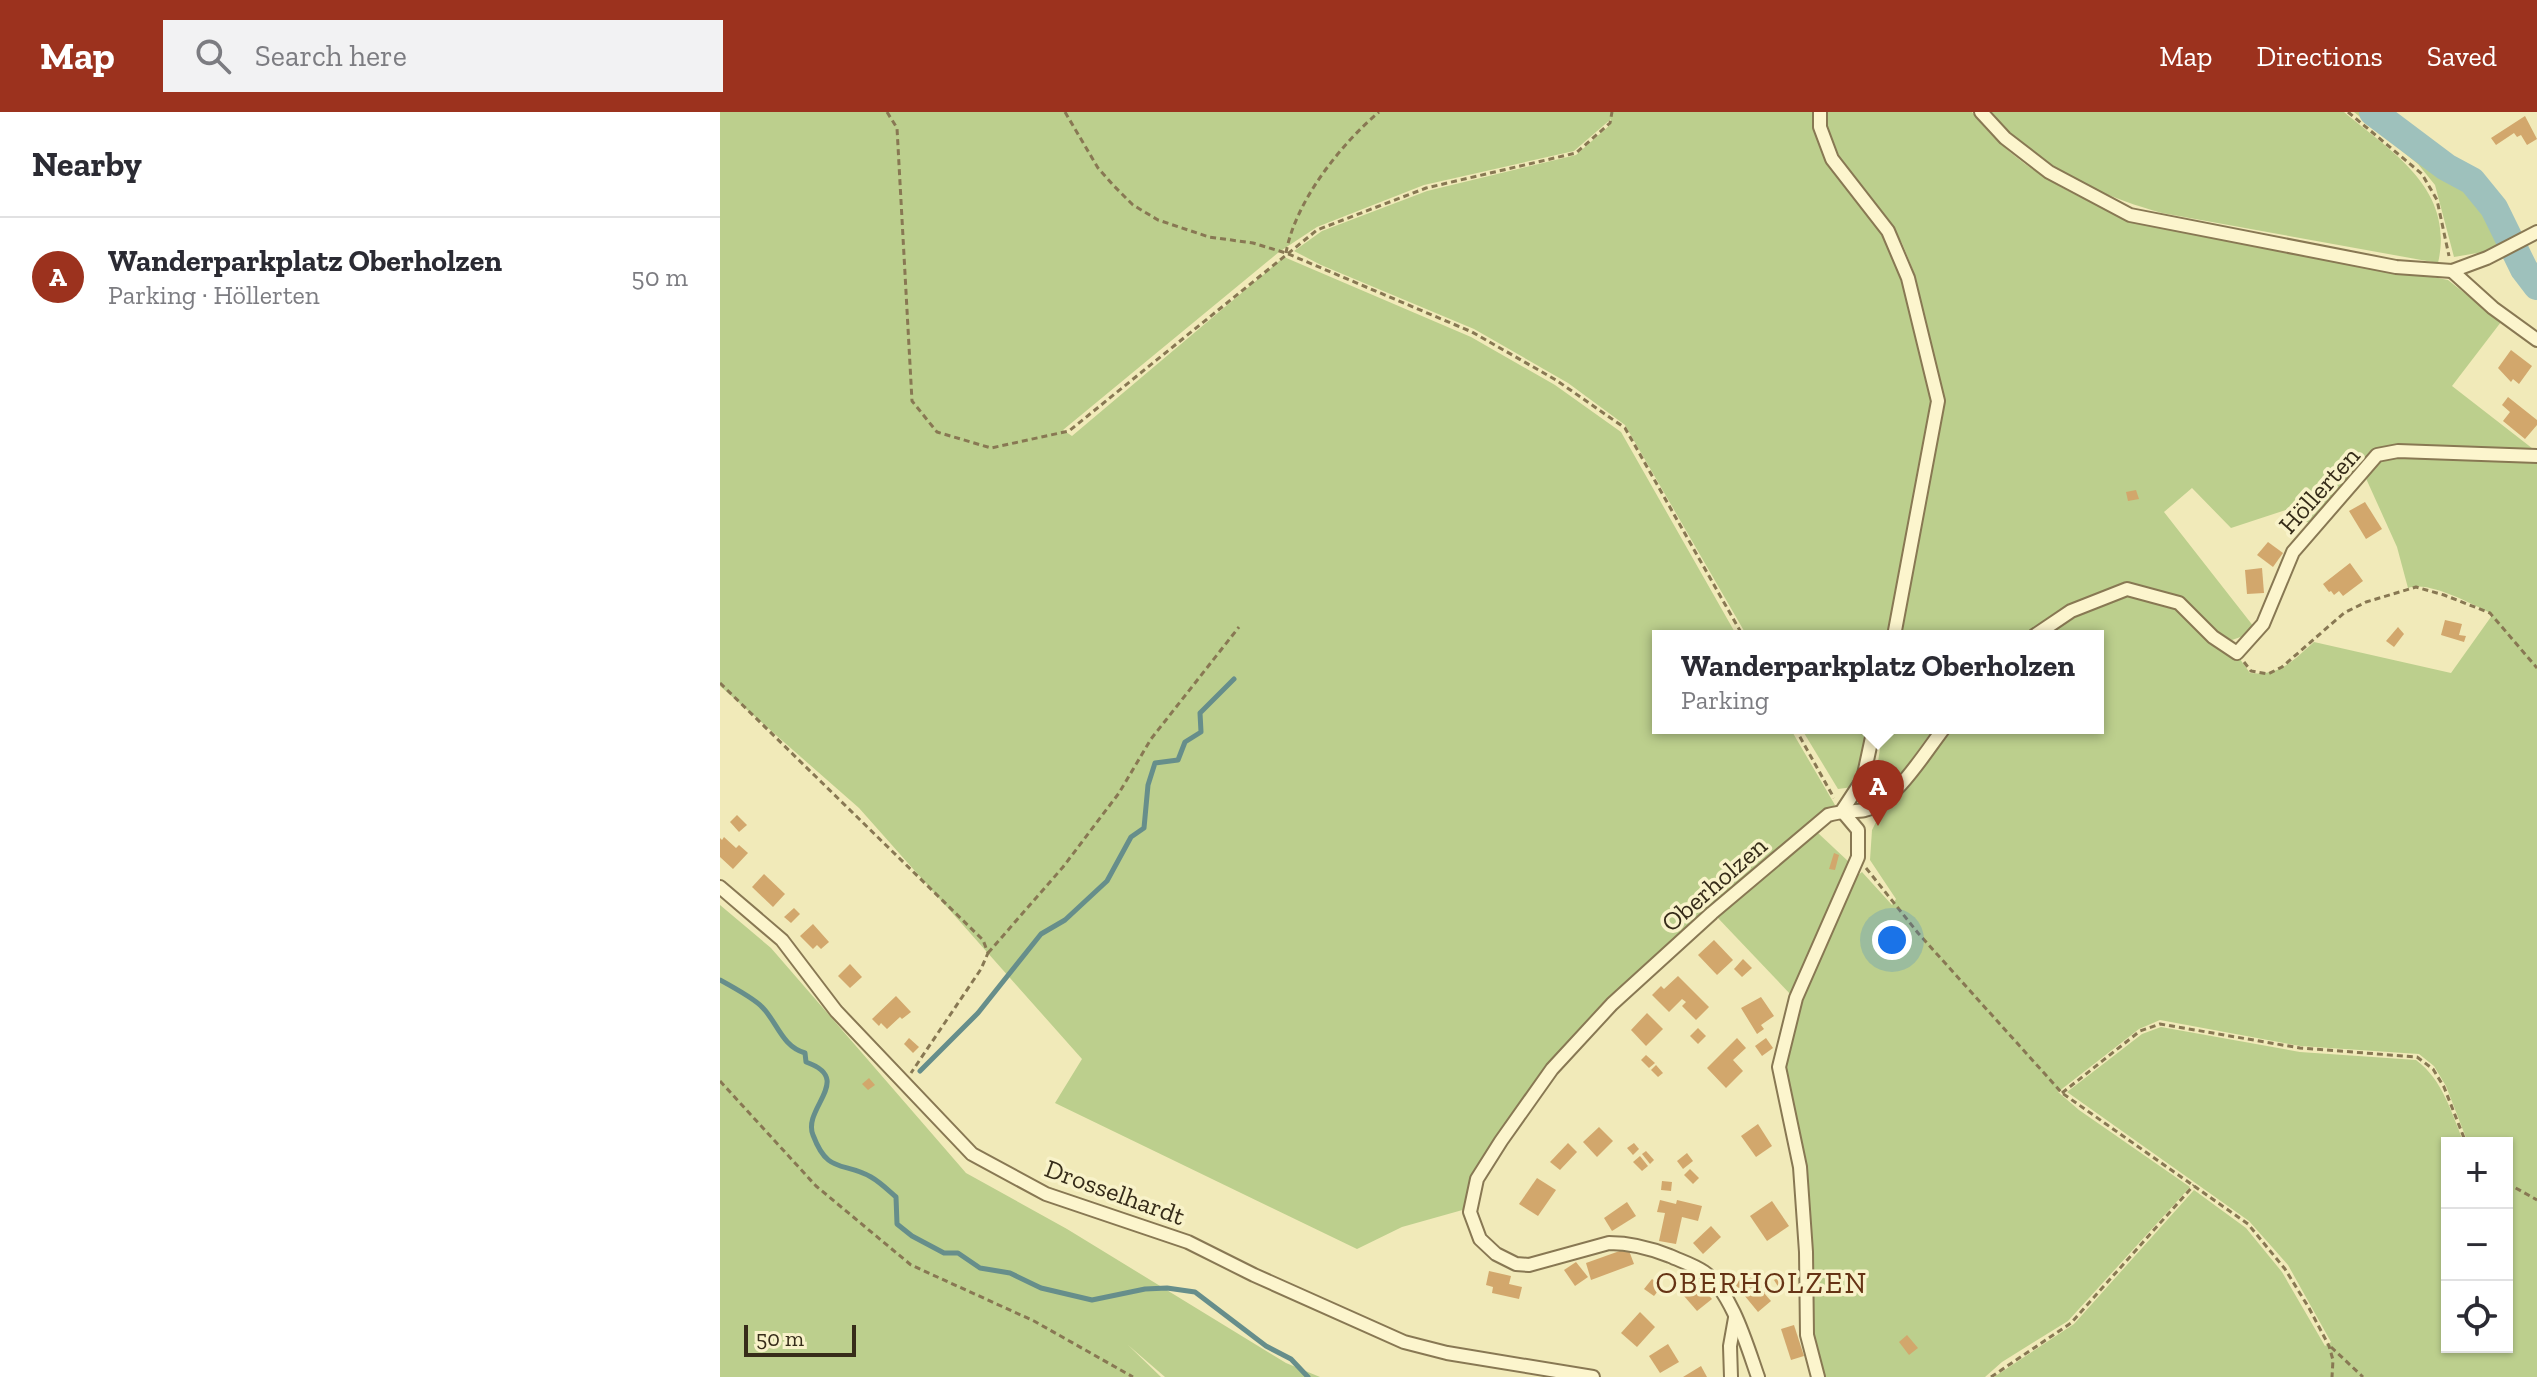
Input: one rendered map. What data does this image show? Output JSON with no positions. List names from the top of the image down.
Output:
{
  "streets": {
    "street": ["Höllerten", "Oberholzen", "Drosselhardt"]
  },
  "districts": ["OBERHOLZEN"],
  "scale_bar": "50 m",
  "page": {
    "header": "Map",
    "search": "Search here",
    "nav": ["Map", "Directions", "Saved"],
    "heading": "Nearby",
    "list": [
      {
        "mark": "A",
        "name": "Wanderparkplatz Oberholzen",
        "note": "Parking · Höllerten",
        "value": "50 m"
      }
    ],
    "popup": ["Wanderparkplatz Oberholzen", "Parking"],
    "pins": "A",
    "map_buttons": ["+", "−"],
    "scale": "50 m"
  }
}
